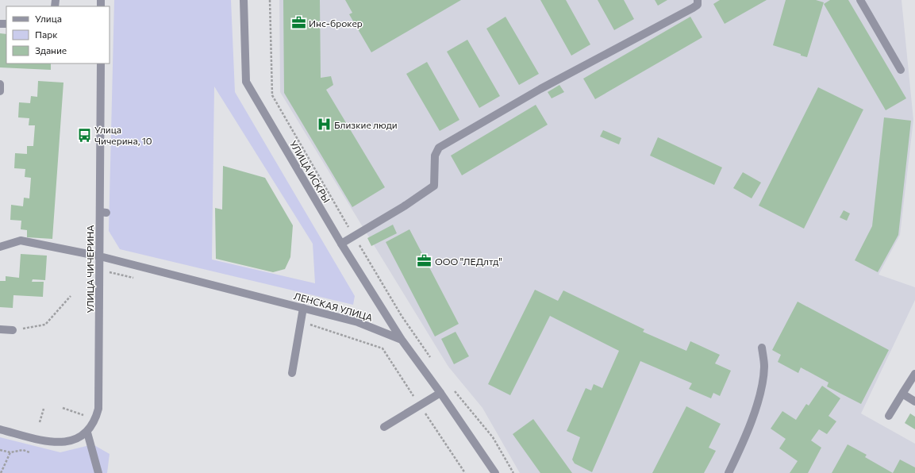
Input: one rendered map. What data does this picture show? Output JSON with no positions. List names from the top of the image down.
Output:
{
  "streets": {
    "street": ["УЛИЦА ИСКРЫ", "УЛИЦА ЧИЧЕРИНА", "ЛЕНСКАЯ УЛИЦА"]
  },
  "crossings": [
    ["УЛИЦА ИСКРЫ", "ЛЕНСКАЯ УЛИЦА"],
    ["УЛИЦА ЧИЧЕРИНА", "ЛЕНСКАЯ УЛИЦА"]
  ],
  "places": {
    "office": ["Инс-брокер", "ООО \"ЛЕДлтд\""],
    "hospital": ["Близкие люди"],
    "bus stop": ["Улица Чичерина, 10"]
  },
  "legend": ["Улица", "Парк", "Здание"]
}
